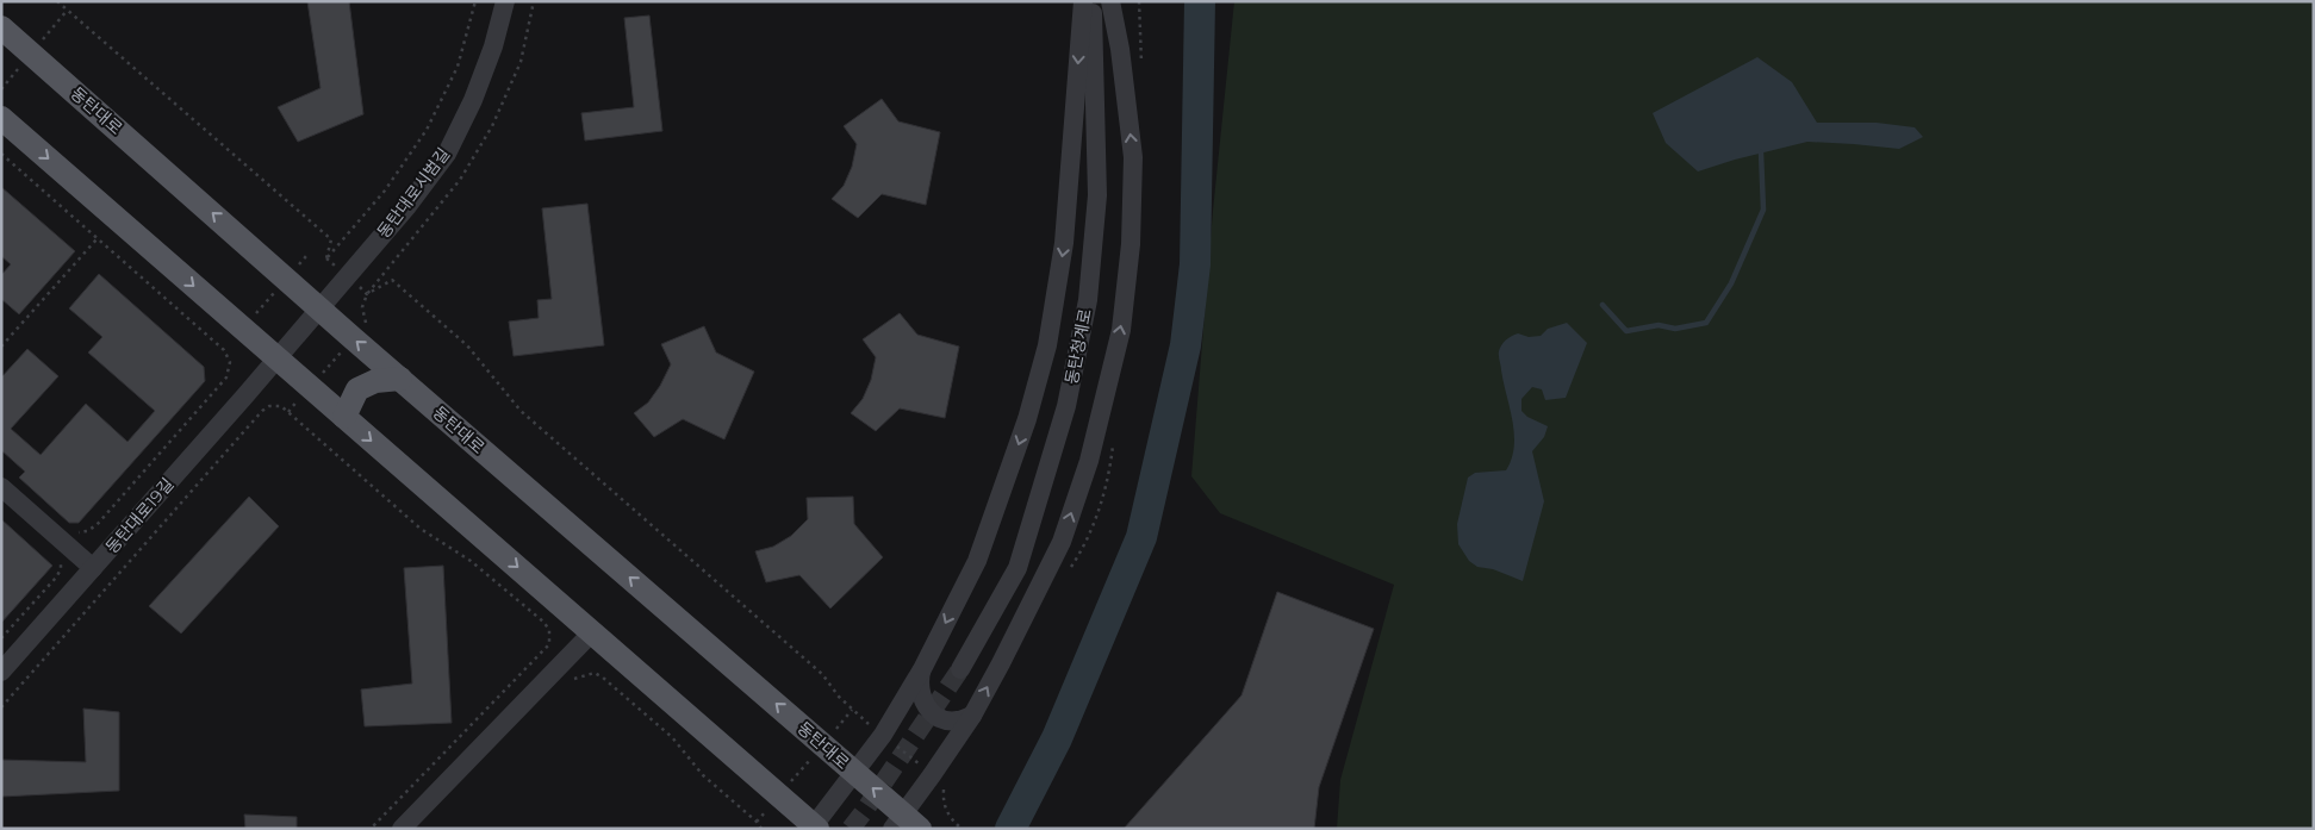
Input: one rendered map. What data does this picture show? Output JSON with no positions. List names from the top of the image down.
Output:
{
  "streets": {
    "main road": ["동탄대로"],
    "street": ["동탄대로시범길", "동탄청계로", "동탄대로19길"]
  },
  "crossings": [
    ["동탄대로", "동탄대로시범길"],
    ["동탄대로시범길", "동탄대로19길"]
  ]
}
